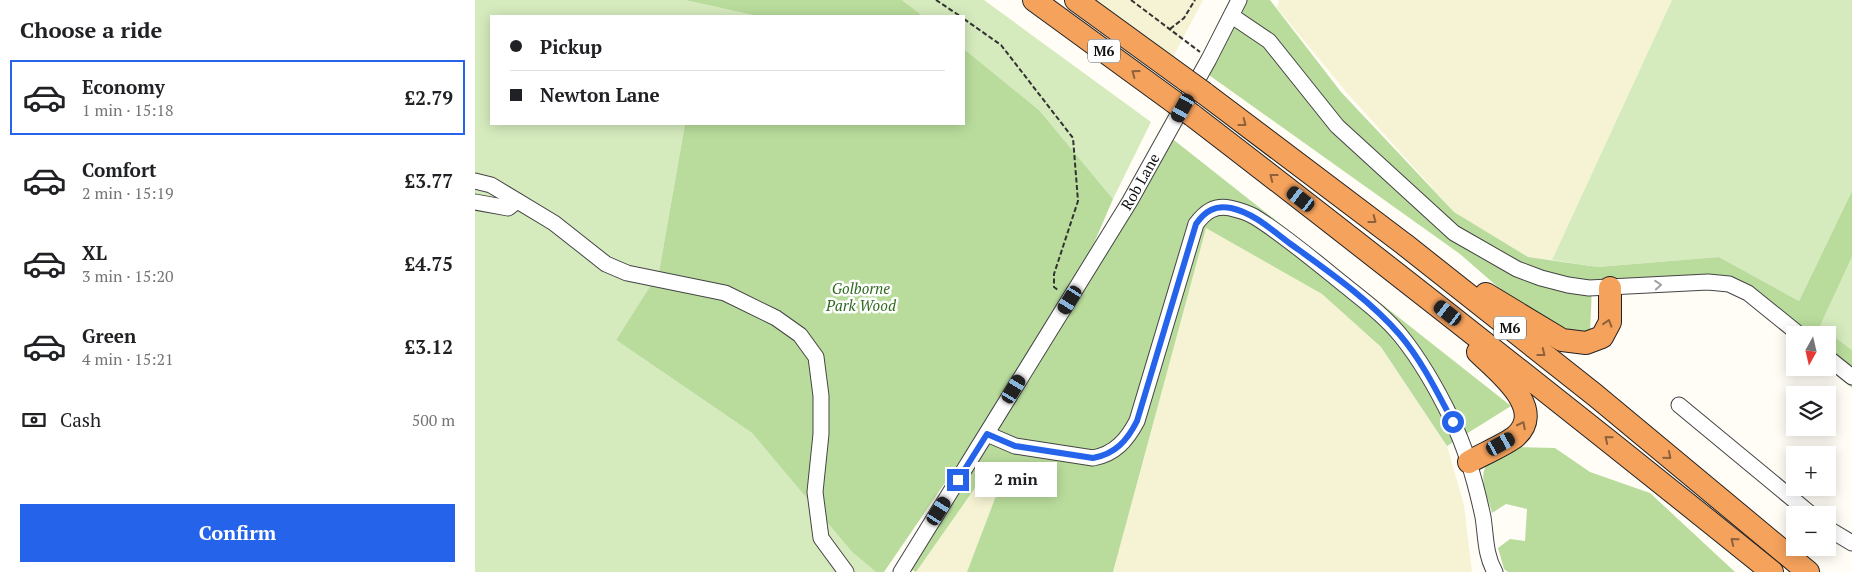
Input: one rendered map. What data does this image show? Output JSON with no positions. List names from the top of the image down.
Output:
{
  "streets": {
    "highway": ["M6"],
    "street": ["Rob Lane"]
  },
  "parks": ["Golborne Park Wood"],
  "north": "bottom",
  "page": {
    "heading": "Choose a ride",
    "banner": ["Pickup", "Newton Lane"],
    "list": [
      {
        "name": "Economy",
        "note": "1 min · 15:18",
        "value": "£2.79"
      },
      {
        "name": "Comfort",
        "note": "2 min · 15:19",
        "value": "£3.77"
      },
      {
        "name": "XL",
        "note": "3 min · 15:20",
        "value": "£4.75"
      },
      {
        "name": "Green",
        "note": "4 min · 15:21",
        "value": "£3.12"
      }
    ],
    "map_buttons": ["+", "−"],
    "pay": ["Cash", "500 m"],
    "bubble": "2 min",
    "buttons": "Confirm"
  }
}
